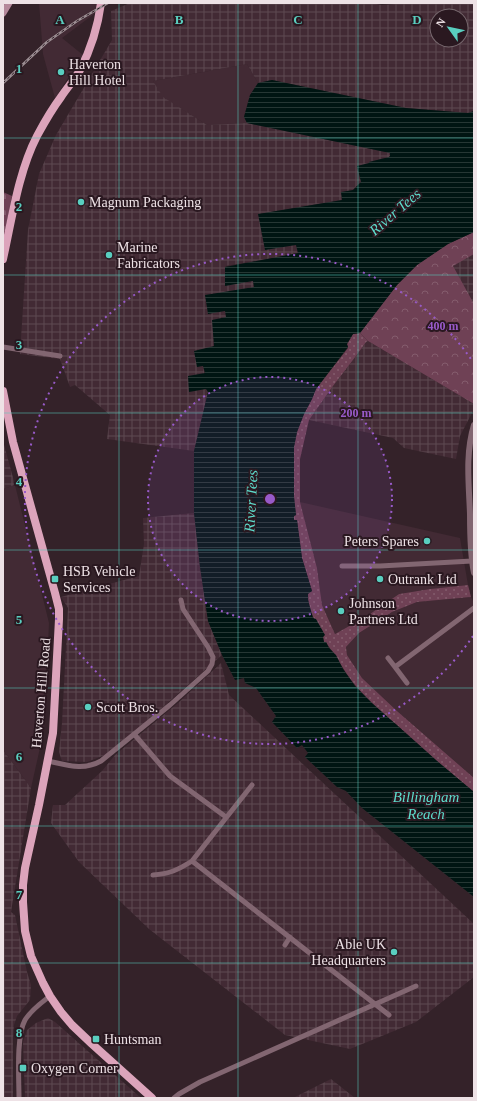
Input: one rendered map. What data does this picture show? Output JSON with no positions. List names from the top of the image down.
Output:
{
  "streets": {
    "main road": ["Haverton Hill Road"]
  },
  "water": ["River Tees", "Billingham Reach"],
  "places": {
    "other": [
      "Haverton Hill Hotel",
      "Magnum Packaging",
      "Marine Fabricators",
      "Peters Spares",
      "Outrank Ltd",
      "Johnson Partners Ltd",
      "Scott Bros.",
      "Able UK Headquarters"
    ],
    "transit": ["HSB Vehicle Services", "Huntsman", "Oxygen Corner"]
  },
  "north": "top left",
  "grid": {
    "columns": [
      "A",
      "B",
      "C",
      "D"
    ],
    "rows": [
      "1",
      "2",
      "3",
      "4",
      "5",
      "6",
      "7",
      "8"
    ]
  },
  "rings": ["400 m", "200 m"]
}
